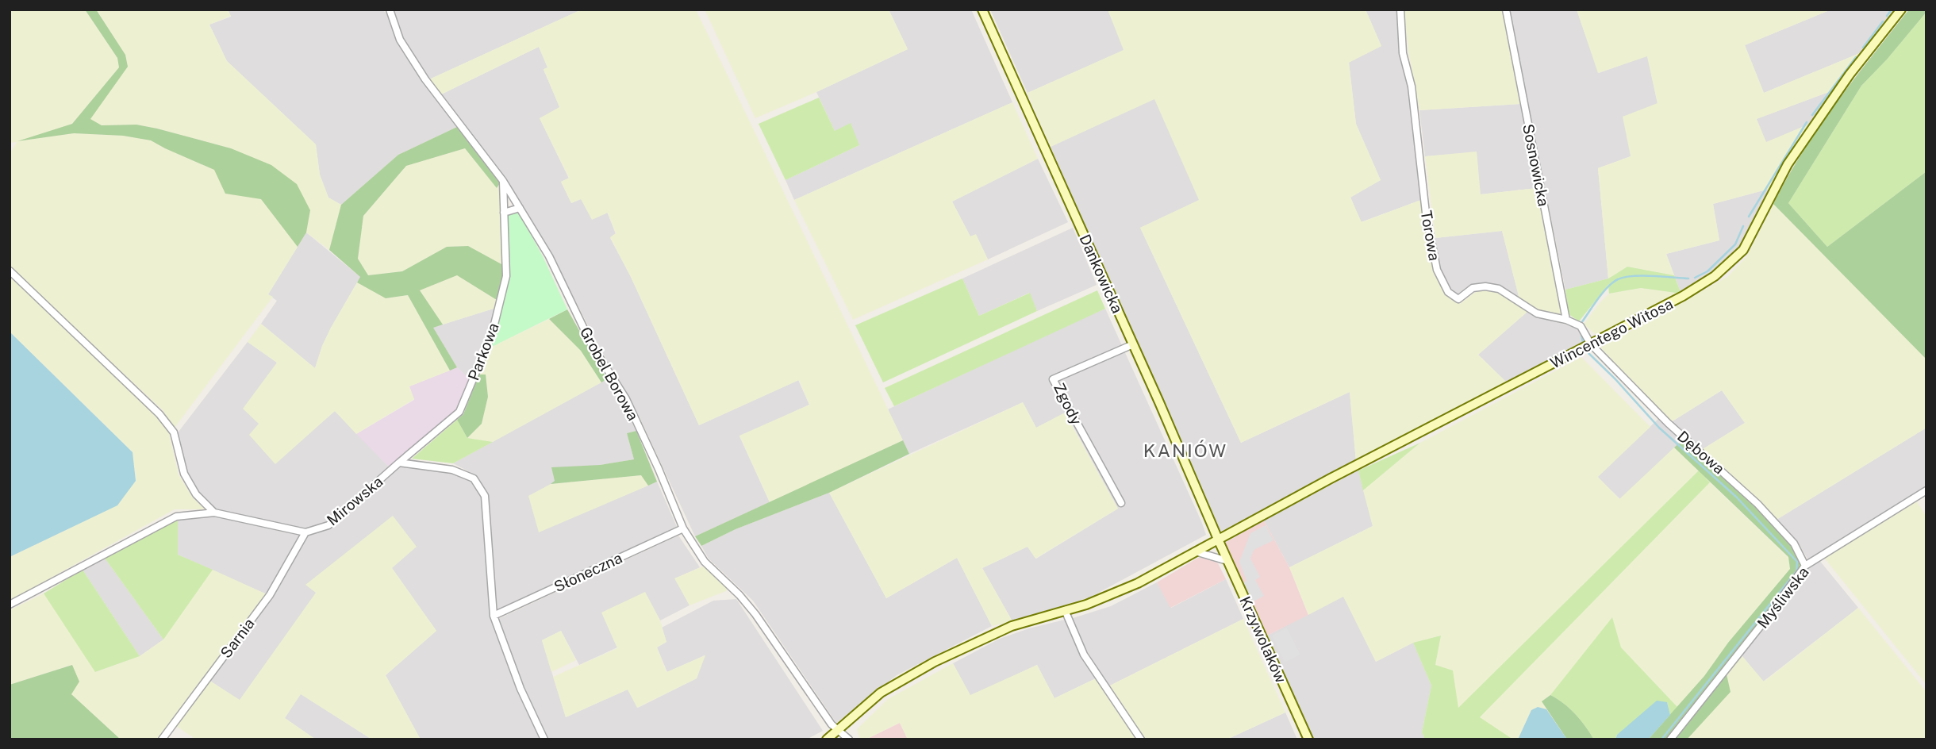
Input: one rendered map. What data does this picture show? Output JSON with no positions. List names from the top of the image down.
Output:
{
  "streets": {
    "street": [
      "Sosnowicka",
      "Torowa",
      "Dankowicka",
      "Wincentego Witosa",
      "Parkowa",
      "Grobel Borowa",
      "Zgody",
      "Dębowa",
      "Mirowska",
      "Słoneczna",
      "Myśliwska",
      "Sarnia",
      "Krzywolaków"
    ]
  },
  "crossings": [
    ["Sosnowicka", "Torowa"],
    ["Torowa", "Wincentego Witosa"],
    ["Torowa", "Dębowa"],
    ["Dankowicka", "Wincentego Witosa"],
    ["Dankowicka", "Zgody"],
    ["Dankowicka", "Krzywolaków"],
    ["Wincentego Witosa", "Grobel Borowa"],
    ["Wincentego Witosa", "Dębowa"],
    ["Wincentego Witosa", "Krzywolaków"],
    ["Parkowa", "Grobel Borowa"],
    ["Parkowa", "Mirowska"],
    ["Grobel Borowa", "Słoneczna"],
    ["Dębowa", "Myśliwska"],
    ["Mirowska", "Sarnia"]
  ],
  "districts": ["KANIÓW"]
}
